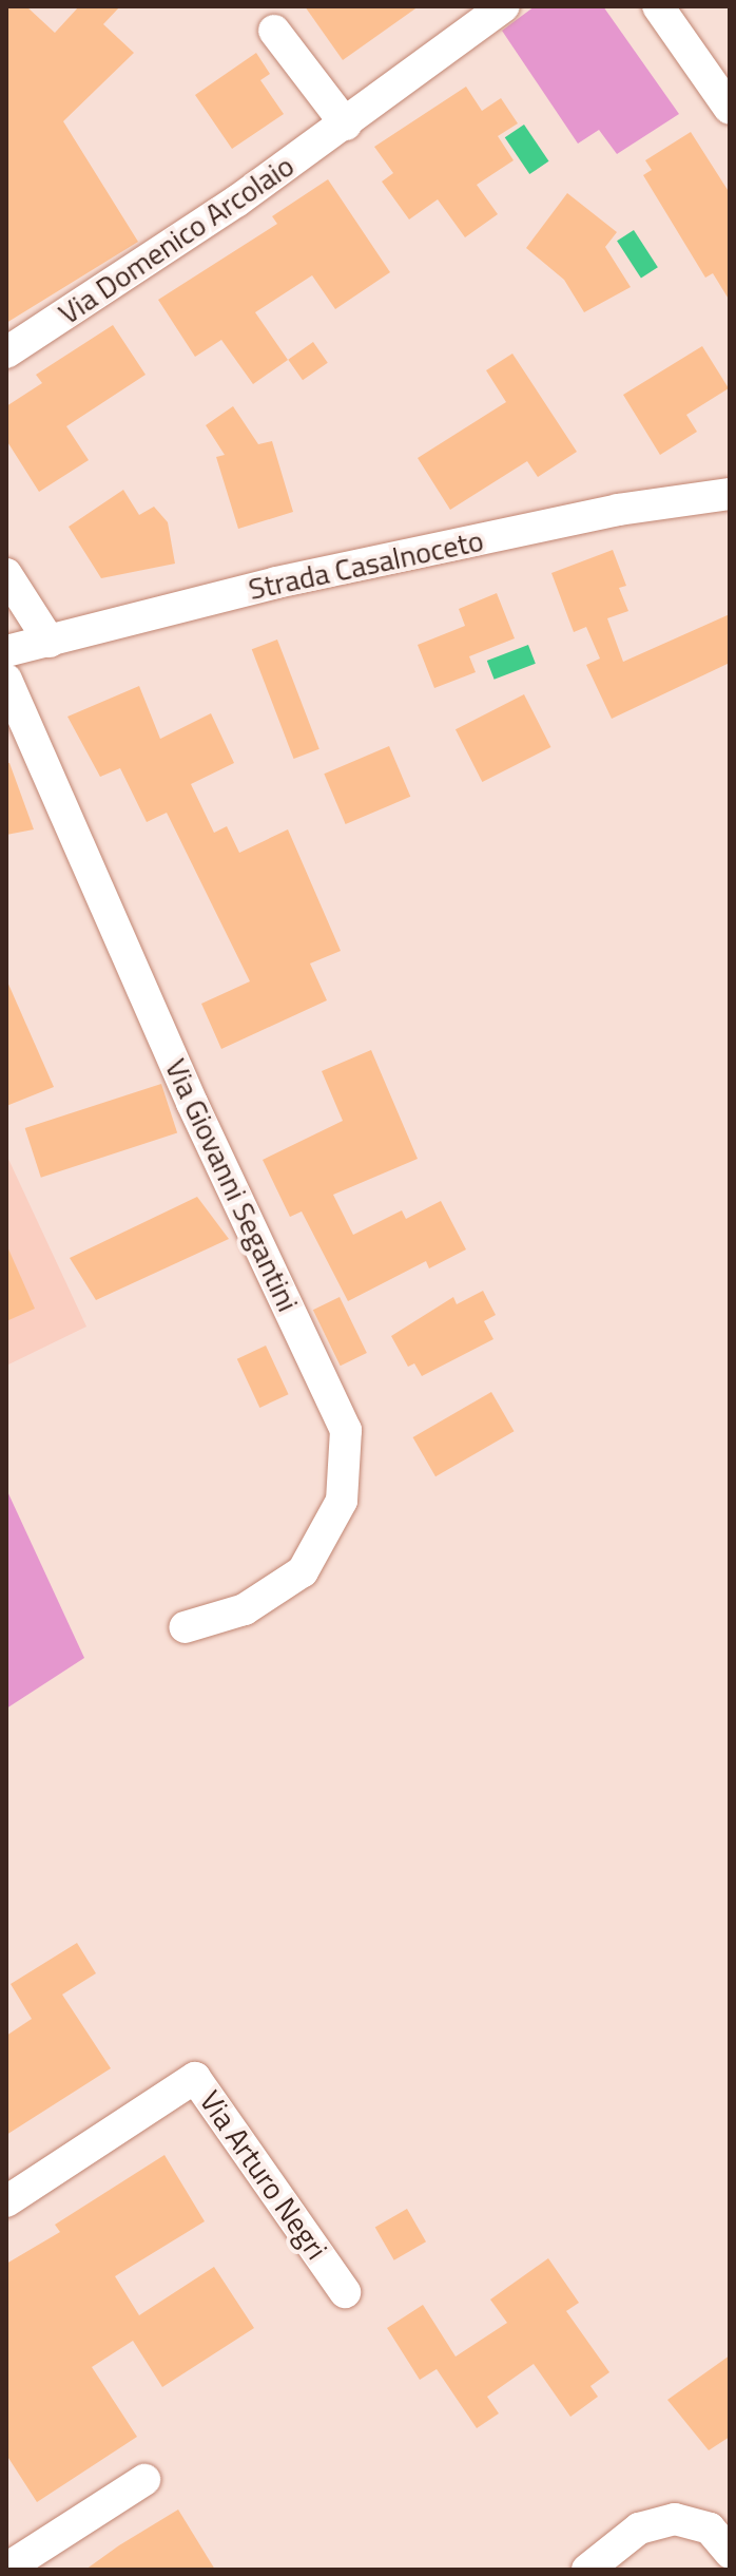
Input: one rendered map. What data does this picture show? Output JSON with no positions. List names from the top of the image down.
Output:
{
  "streets": {
    "street": [
      "Via Domenico Arcolaio",
      "Strada Casalnoceto",
      "Via Giovanni Segantini",
      "Via Arturo Negri"
    ]
  }
}
